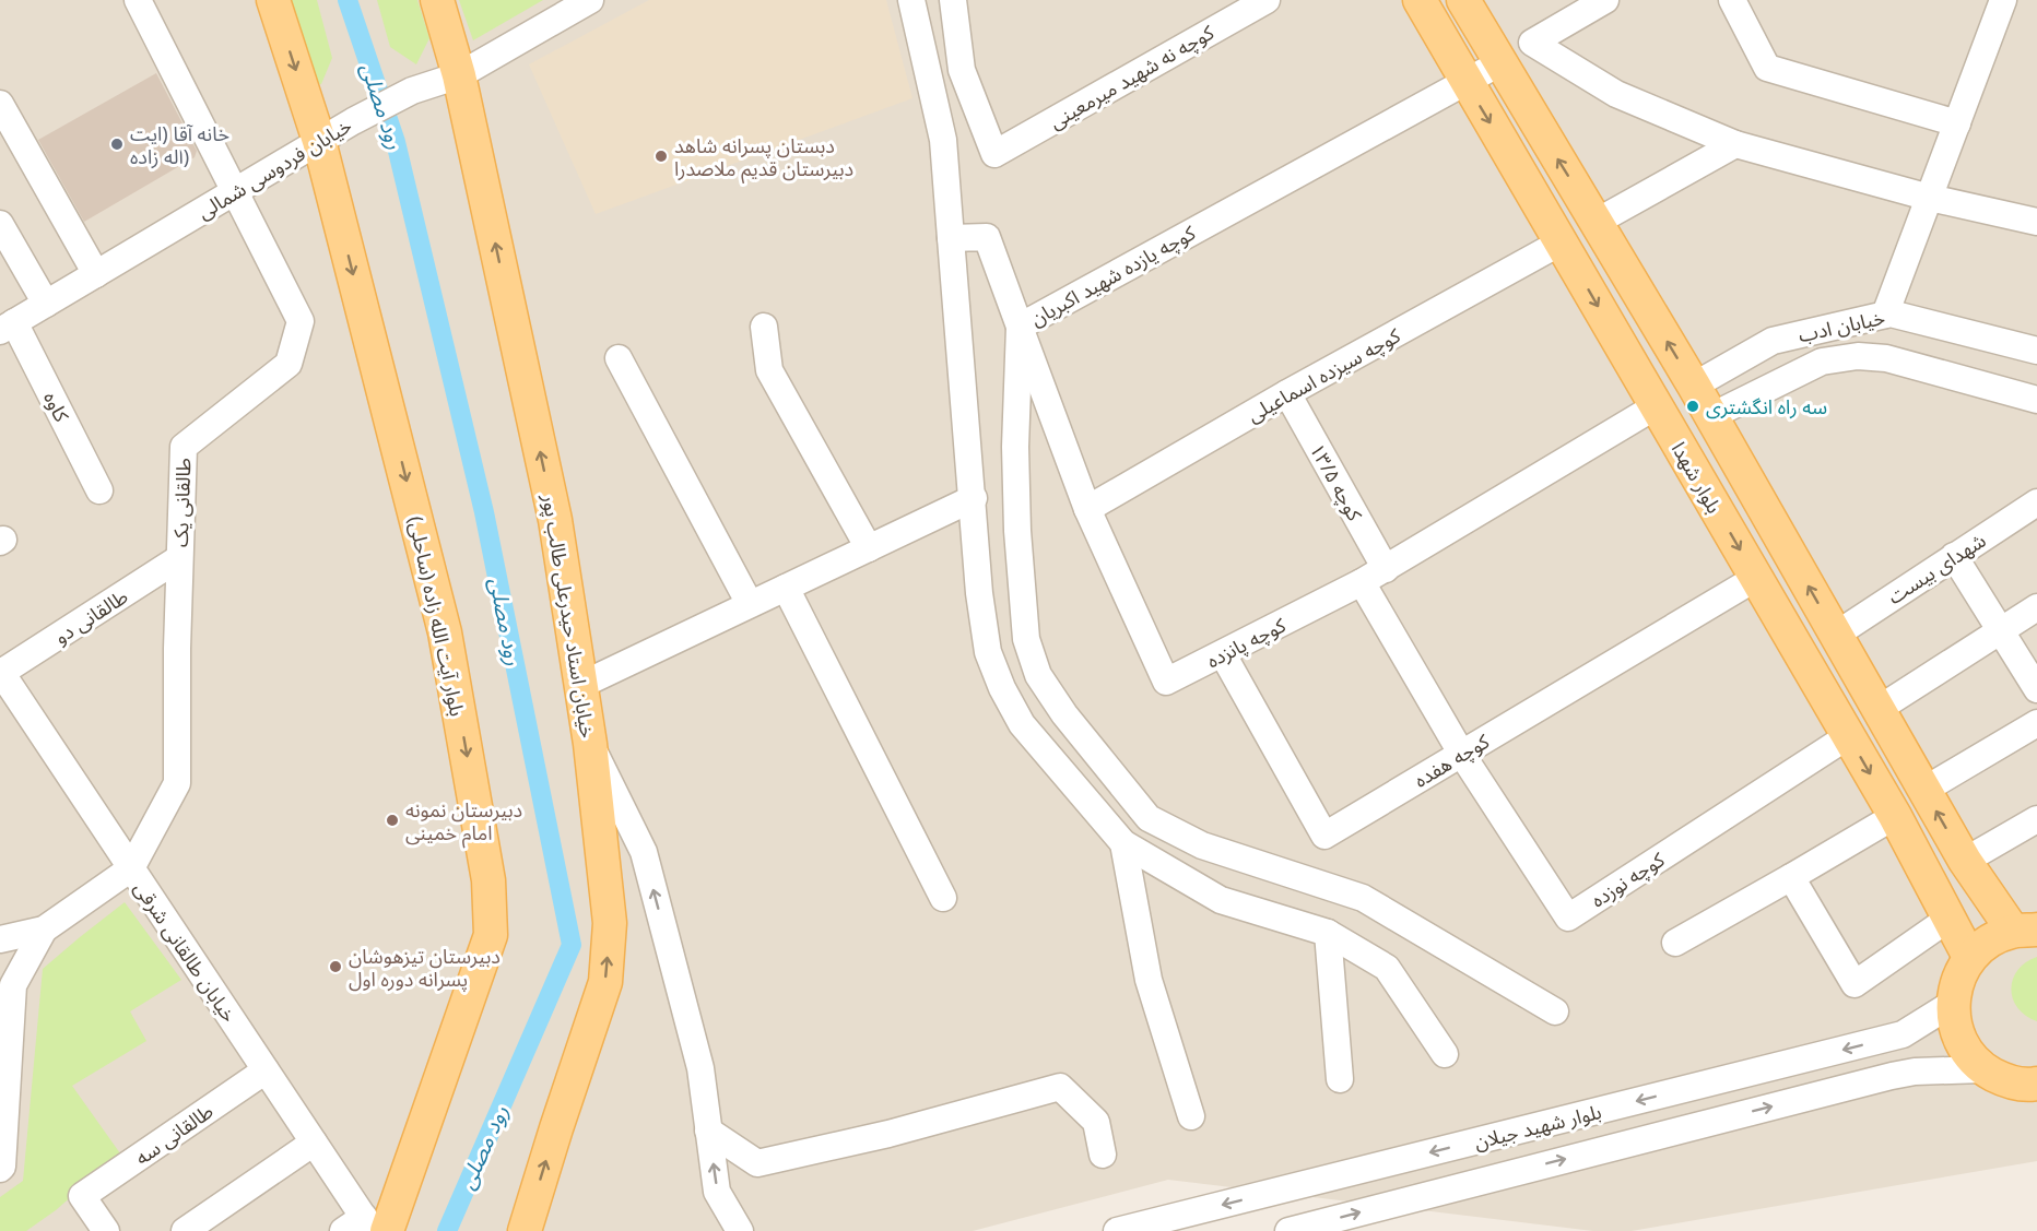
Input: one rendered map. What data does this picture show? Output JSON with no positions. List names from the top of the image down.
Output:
{
  "streets": {
    "main road": ["بلوار شهدا", "بلوار آیت الله زاده (ساحلی)", "خیابان استاد حیدرعلی طالب پور"],
    "street": [
      "کوچه نه شهید میرمعینی",
      "خیابان فردوسی شمالی",
      "کوچه یازده شهید اکبریان",
      "خیابان ادب",
      "کوچه سیزده اسماعیلی",
      "کاوه",
      "کوچه ۱۳/۵",
      "طالقانی یک",
      "شهدای بیست",
      "طالقانی دو",
      "کوچه پانزده",
      "کوچه هفده",
      "کوچه نوزده",
      "خیابان طالقانی شرقی",
      "بلوار شهید جیلان",
      "طالقانی سه"
    ]
  },
  "crossings": [
    ["خیابان فردوسی شمالی", "کاوه"],
    ["خیابان فردوسی شمالی", "طالقانی یک"],
    ["خیابان فردوسی شمالی", "بلوار آیت الله زاده (ساحلی)"],
    ["خیابان فردوسی شمالی", "خیابان استاد حیدرعلی طالب پور"],
    ["کوچه یازده شهید اکبریان", "بلوار شهدا"],
    ["کوچه یازده شهید اکبریان", "کوچه پانزده"],
    ["کوچه سیزده اسماعیلی", "بلوار شهدا"],
    ["کوچه سیزده اسماعیلی", "کوچه ۱۳/۵"],
    ["کوچه سیزده اسماعیلی", "کوچه پانزده"],
    ["بلوار شهدا", "کوچه پانزده"],
    ["بلوار شهدا", "کوچه هفده"],
    ["بلوار شهدا", "کوچه نوزده"],
    ["کوچه ۱۳/۵", "کوچه پانزده"],
    ["طالقانی یک", "طالقانی دو"],
    ["طالقانی یک", "خیابان طالقانی شرقی"],
    ["طالقانی دو", "خیابان طالقانی شرقی"],
    ["بلوار آیت الله زاده (ساحلی)", "خیابان طالقانی شرقی"],
    ["کوچه پانزده", "کوچه هفده"],
    ["کوچه هفده", "کوچه نوزده"],
    ["خیابان طالقانی شرقی", "طالقانی سه"]
  ],
  "one_way": ["بلوار آیت الله زاده (ساحلی)", "خیابان استاد حیدرعلی طالب پور"],
  "water": ["رود مصلی"],
  "places": [
    "خانه آقا (ایت اله زاده)",
    "دبستان پسرانه شاهد دبیرستان قدیم ملاصدرا",
    "سه راه انگشتری",
    "دبیرستان نمونه امام خمینی",
    "دبیرستان تیزهوشان پسرانه دوره اول"
  ]
}
